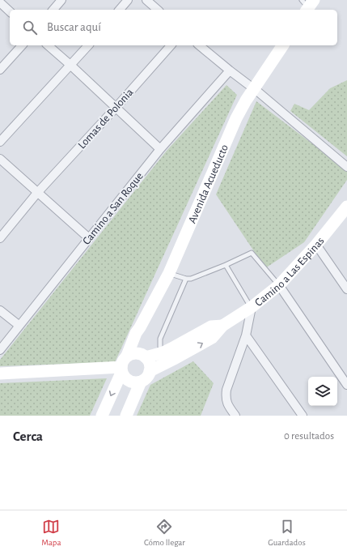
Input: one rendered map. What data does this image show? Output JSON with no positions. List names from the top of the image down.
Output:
{
  "streets": {
    "street": [
      "Lomas de Polonia",
      "Avenida Acueducto",
      "Camino a San Roque",
      "Camino a Las Espinas"
    ]
  },
  "crossings": [
    ["Avenida Acueducto", "Camino a Las Espinas"]
  ],
  "page": {
    "search": "Buscar aquí",
    "heading": ["Cerca", "0 resultados"],
    "nav": ["Mapa", "Cómo llegar", "Guardados"]
  }
}
